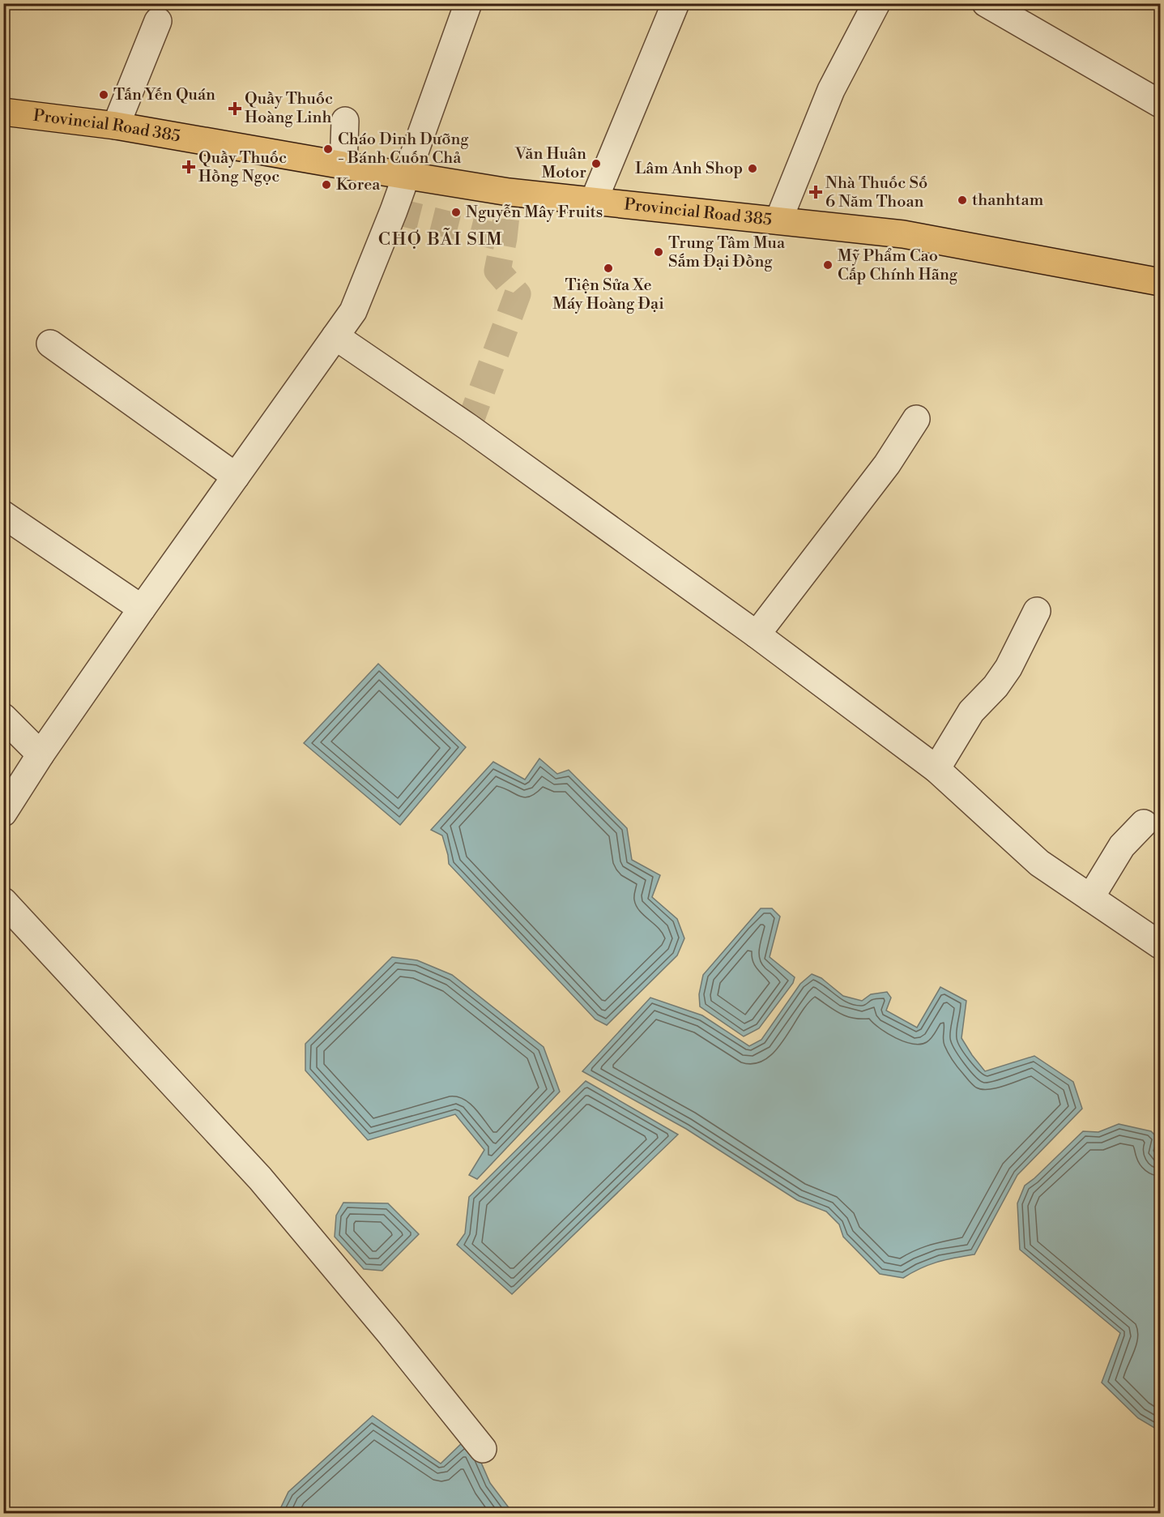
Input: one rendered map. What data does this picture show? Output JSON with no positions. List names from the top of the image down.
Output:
{
  "streets": {
    "main road": ["Provincial Road 385"]
  },
  "districts": ["CHỢ BÃI SIM"],
  "places": {
    "other": [
      "Tấn Yến Quán",
      "Cháo Dinh Dưỡng - Bánh Cuốn Chả",
      "Văn Huân Motor",
      "Lâm Anh Shop",
      "Korea",
      "thanhtam",
      "Nguyễn Mây Fruits",
      "Trung Tâm Mua Sắm Đại Đồng",
      "Mỹ Phẩm Cao Cấp Chính Hãng",
      "Tiện Sửa Xe Máy Hoàng Đại"
    ],
    "health": ["Quầy Thuốc Hoàng Linh", "Quầy Thuốc Hồng Ngọc", "Nhà Thuốc Số 6 Năm Thoan"]
  }
}
